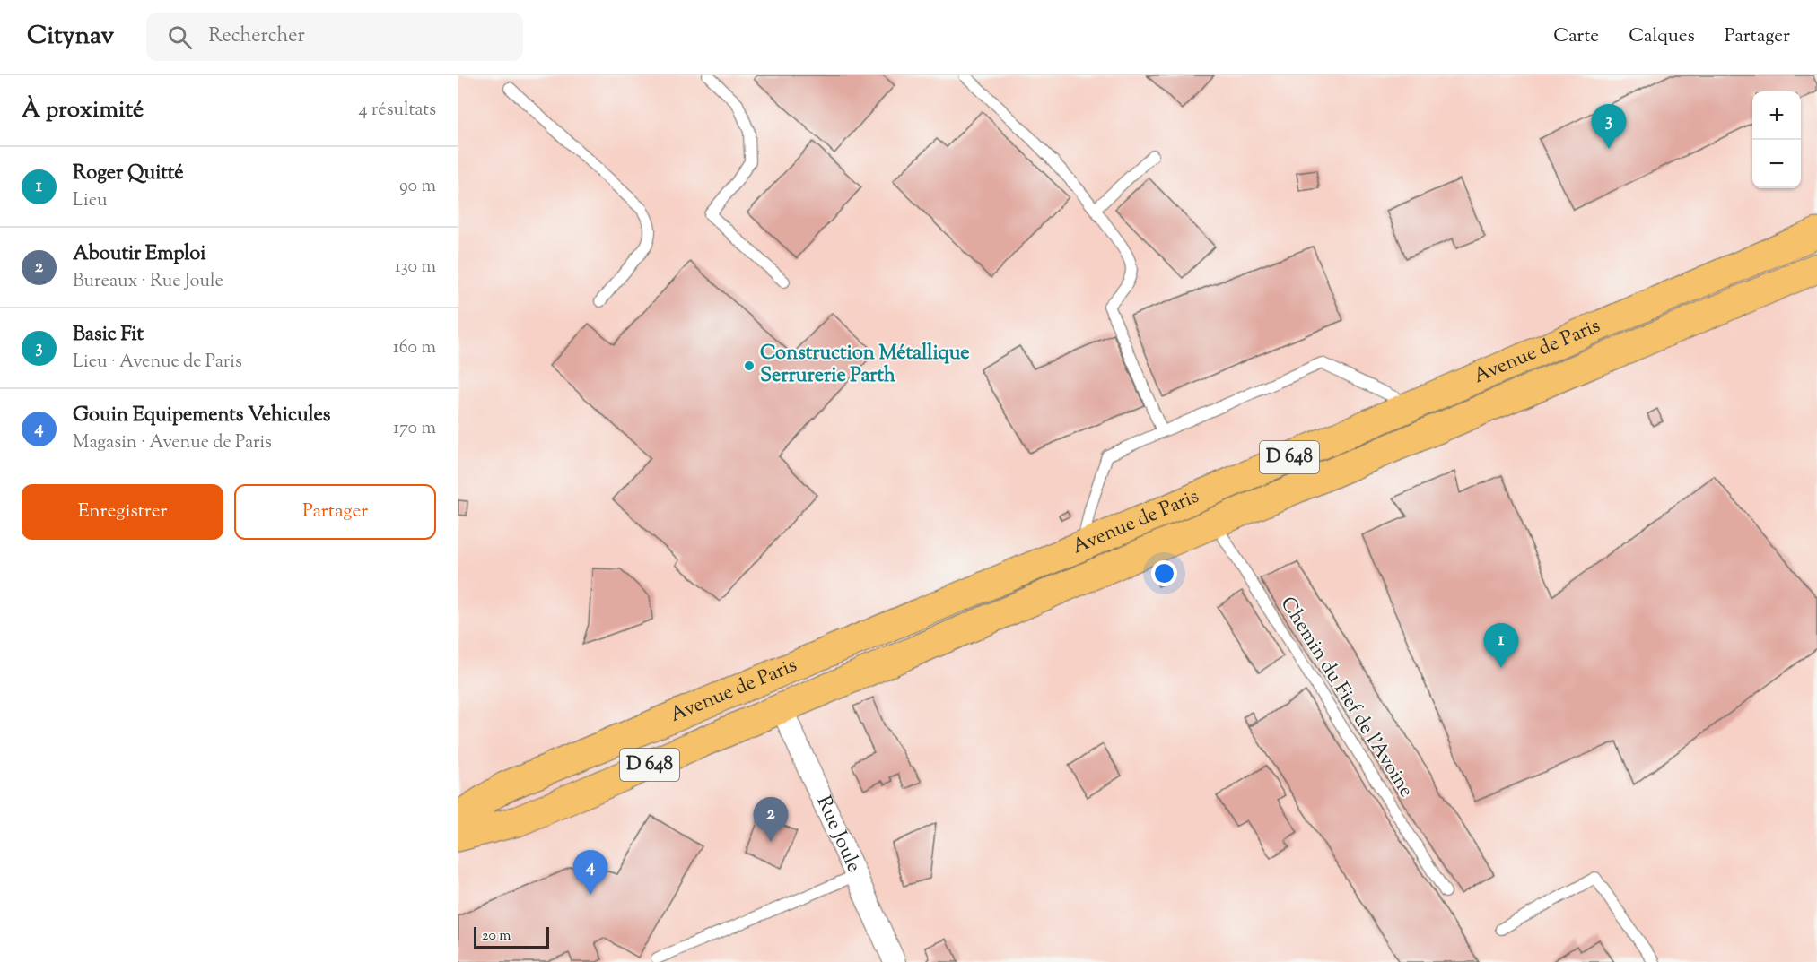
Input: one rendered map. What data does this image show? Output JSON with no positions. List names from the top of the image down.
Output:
{
  "streets": {
    "main road": ["Avenue de Paris", "D 648"],
    "street": ["Rue Joule"],
    "lane": ["Chemin du Fief de l'Avoine"]
  },
  "crossings": [
    ["Avenue de Paris", "Chemin du Fief de l'Avoine"],
    ["Avenue de Paris", "Rue Joule"]
  ],
  "places": ["Construction Métallique Serrurerie Parth"],
  "scale_bar": "20 m",
  "page": {
    "header": "Citynav",
    "search": "Rechercher",
    "nav": ["Carte", "Calques", "Partager"],
    "heading": ["À proximité", "4 résultats"],
    "map_buttons": ["+", "−"],
    "pins": [
      "3",
      "1",
      "2",
      "4"
    ],
    "list": [
      {
        "mark": "1",
        "name": "Roger Quitté",
        "note": "Lieu",
        "value": "90 m"
      },
      {
        "mark": "2",
        "name": "Aboutir Emploi",
        "note": "Bureaux · Rue Joule",
        "value": "130 m"
      },
      {
        "mark": "3",
        "name": "Basic Fit",
        "note": "Lieu · Avenue de Paris",
        "value": "160 m"
      },
      {
        "mark": "4",
        "name": "Gouin Equipements Vehicules",
        "note": "Magasin · Avenue de Paris",
        "value": "170 m"
      }
    ],
    "buttons": ["Enregistrer", "Partager"],
    "scale": "20 m"
  }
}
